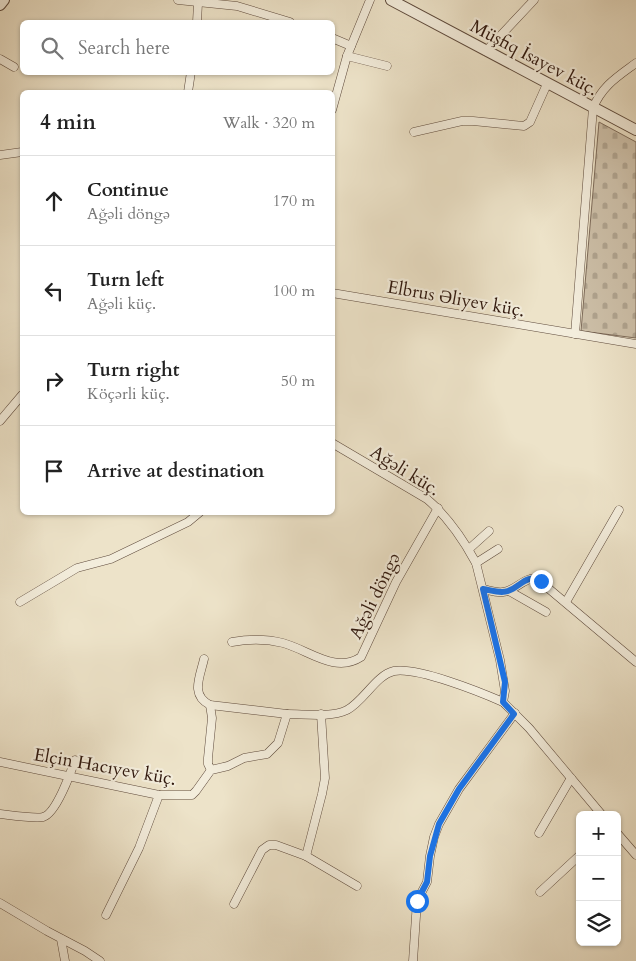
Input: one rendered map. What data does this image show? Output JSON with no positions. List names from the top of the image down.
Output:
{
  "streets": {
    "street": [
      "Müşfiq İsayev küç.",
      "Elbrus Əliyev küç.",
      "Ağəli küç.",
      "Ağəli döngə",
      "Elçin Hacıyev küç."
    ]
  },
  "crossings": [
    ["Ağəli küç.", "Ağəli döngə"]
  ],
  "page": {
    "search": "Search here",
    "heading": ["4 min", "Walk · 320 m"],
    "list": [
      ["Continue", "Ağəli döngə", "170 m"],
      ["Turn left", "Ağəli küç.", "100 m"],
      ["Turn right", "Köçərli küç.", "50 m"],
      "Arrive at destination"
    ],
    "map_buttons": ["+", "−"]
  }
}
